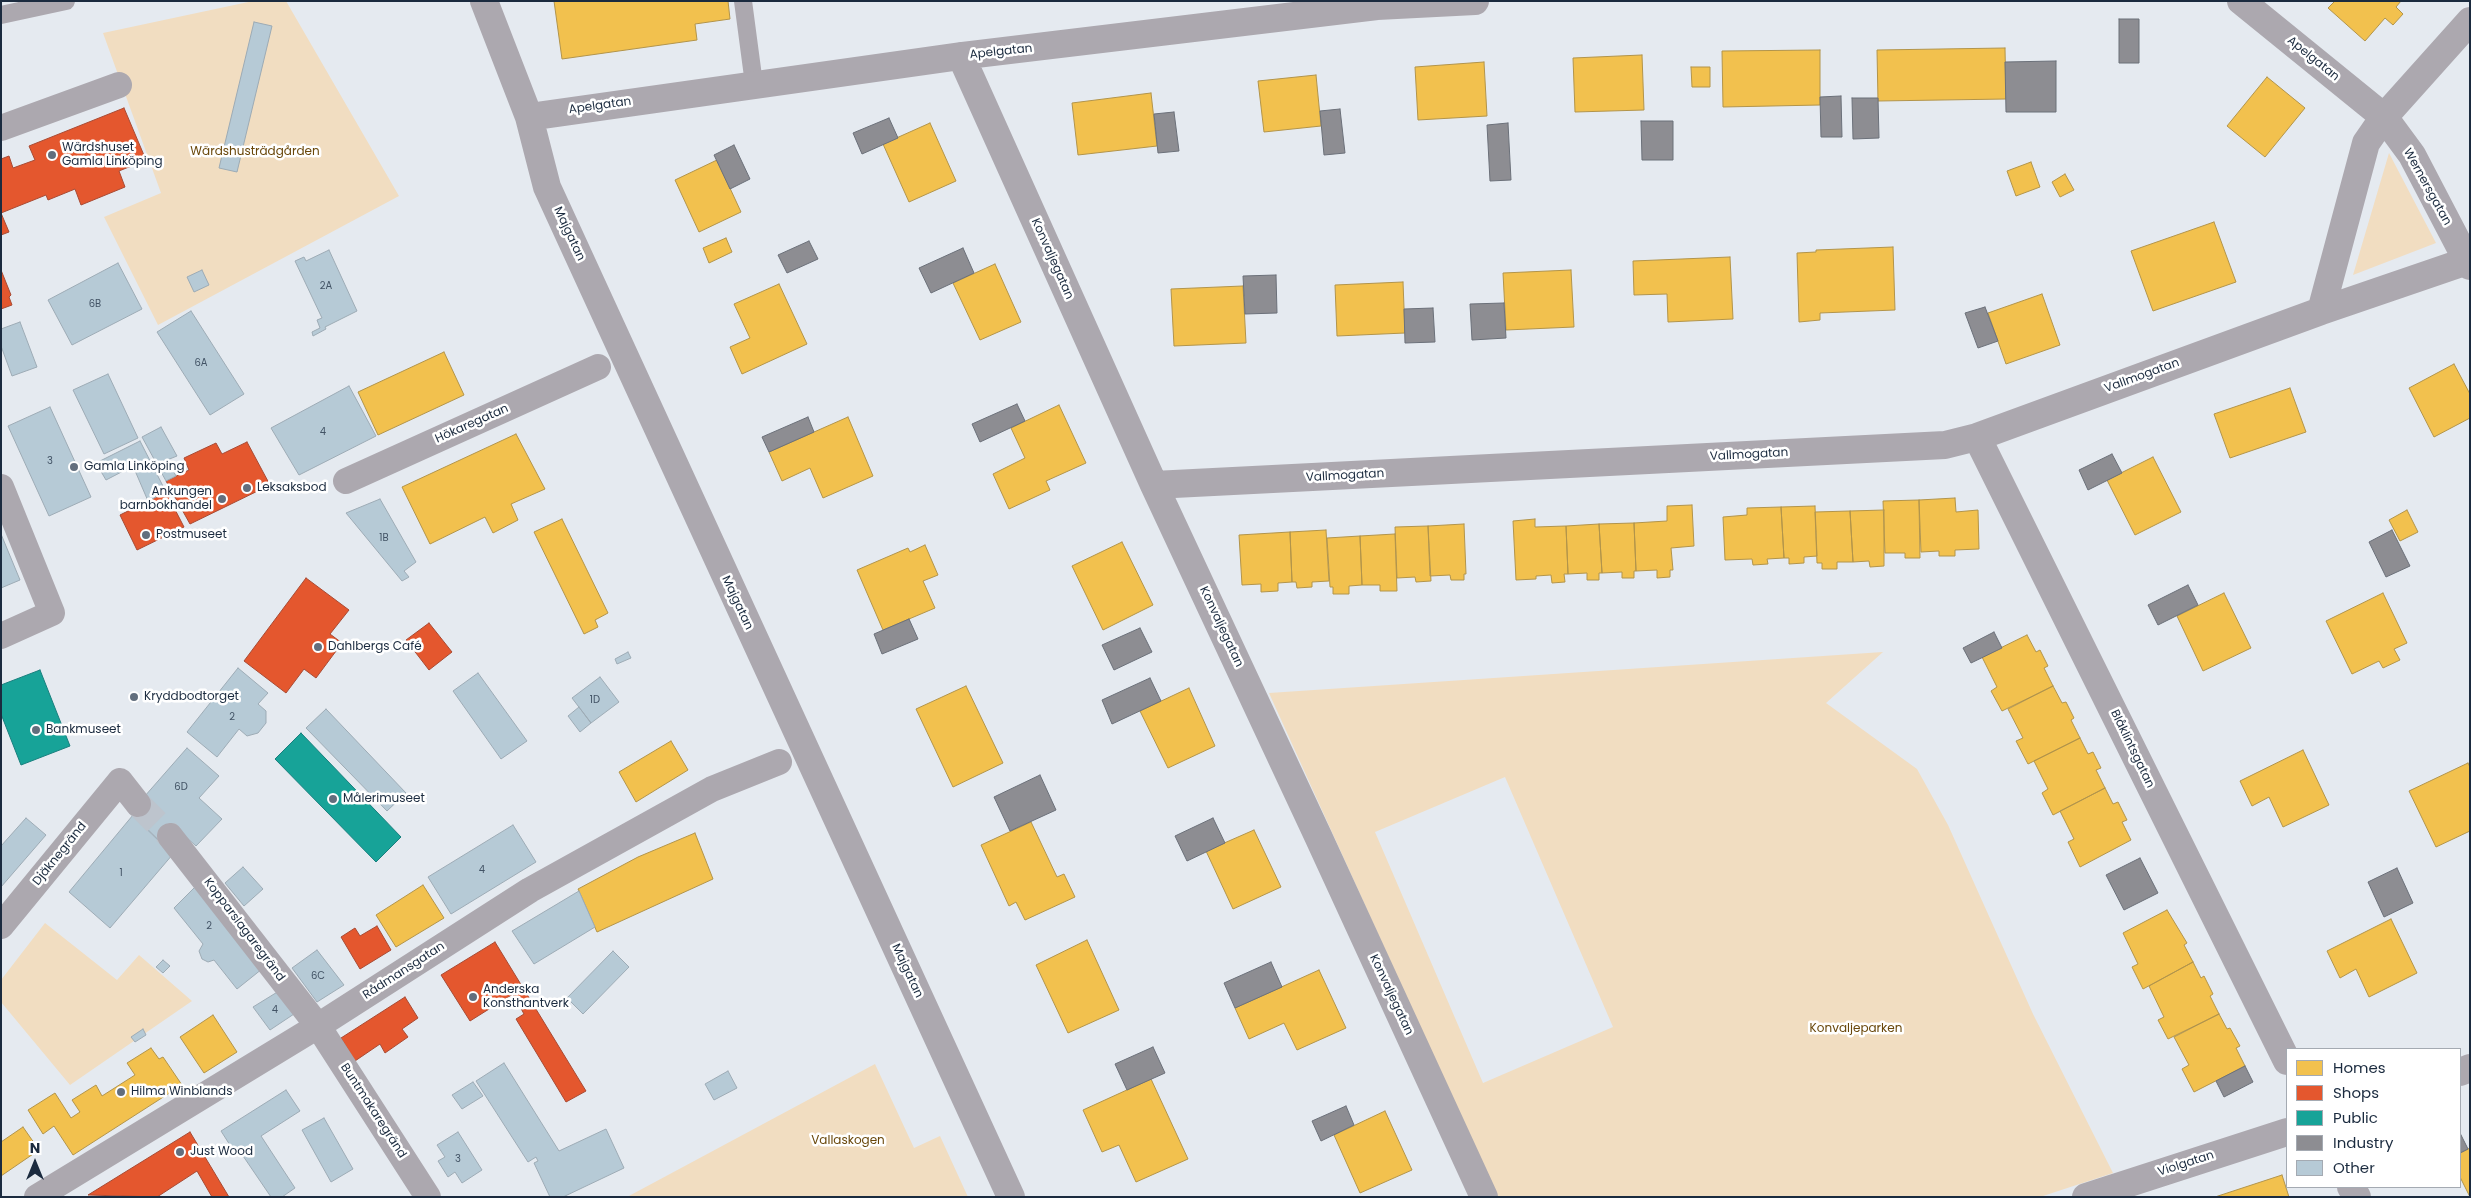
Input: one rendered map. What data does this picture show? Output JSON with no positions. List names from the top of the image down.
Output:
{
  "streets": {
    "street": [
      "Apelgatan",
      "Wernersgatan",
      "Majgatan",
      "Konvaljegatan",
      "Vallmogatan",
      "Hökaregatan",
      "Blåklintsgatan",
      "Djäknegränd",
      "Kopparslagaregränd",
      "Rådmansgatan",
      "Buntmakaregränd",
      "Violgatan"
    ]
  },
  "crossings": [
    ["Apelgatan", "Wernersgatan"],
    ["Apelgatan", "Majgatan"],
    ["Apelgatan", "Konvaljegatan"],
    ["Wernersgatan", "Vallmogatan"],
    ["Konvaljegatan", "Vallmogatan"],
    ["Vallmogatan", "Blåklintsgatan"],
    ["Kopparslagaregränd", "Rådmansgatan"],
    ["Kopparslagaregränd", "Buntmakaregränd"],
    ["Rådmansgatan", "Buntmakaregränd"]
  ],
  "parks": ["Wärdshusträdgården", "Konvaljeparken", "Vallaskogen"],
  "places": [
    "Wärdshuset Gamla Linköping",
    "Gamla Linköping",
    "Leksaksbod",
    "Ankungen barnbokhandel",
    "Postmuseet",
    "Dahlbergs Café",
    "Kryddbodtorget",
    "Bankmuseet",
    "Målerimuseet",
    "Anderska Konsthantverk",
    "Hilma Winblands",
    "Just Wood"
  ],
  "house_numbers": [
    "2A",
    "6B",
    "6A",
    "4",
    "3",
    "1B",
    "1D",
    "2",
    "6D",
    "4",
    "1",
    "2",
    "6C",
    "4",
    "3"
  ],
  "legend": [
    "Homes",
    "Shops",
    "Public",
    "Industry",
    "Other"
  ],
  "north": "top"
}
